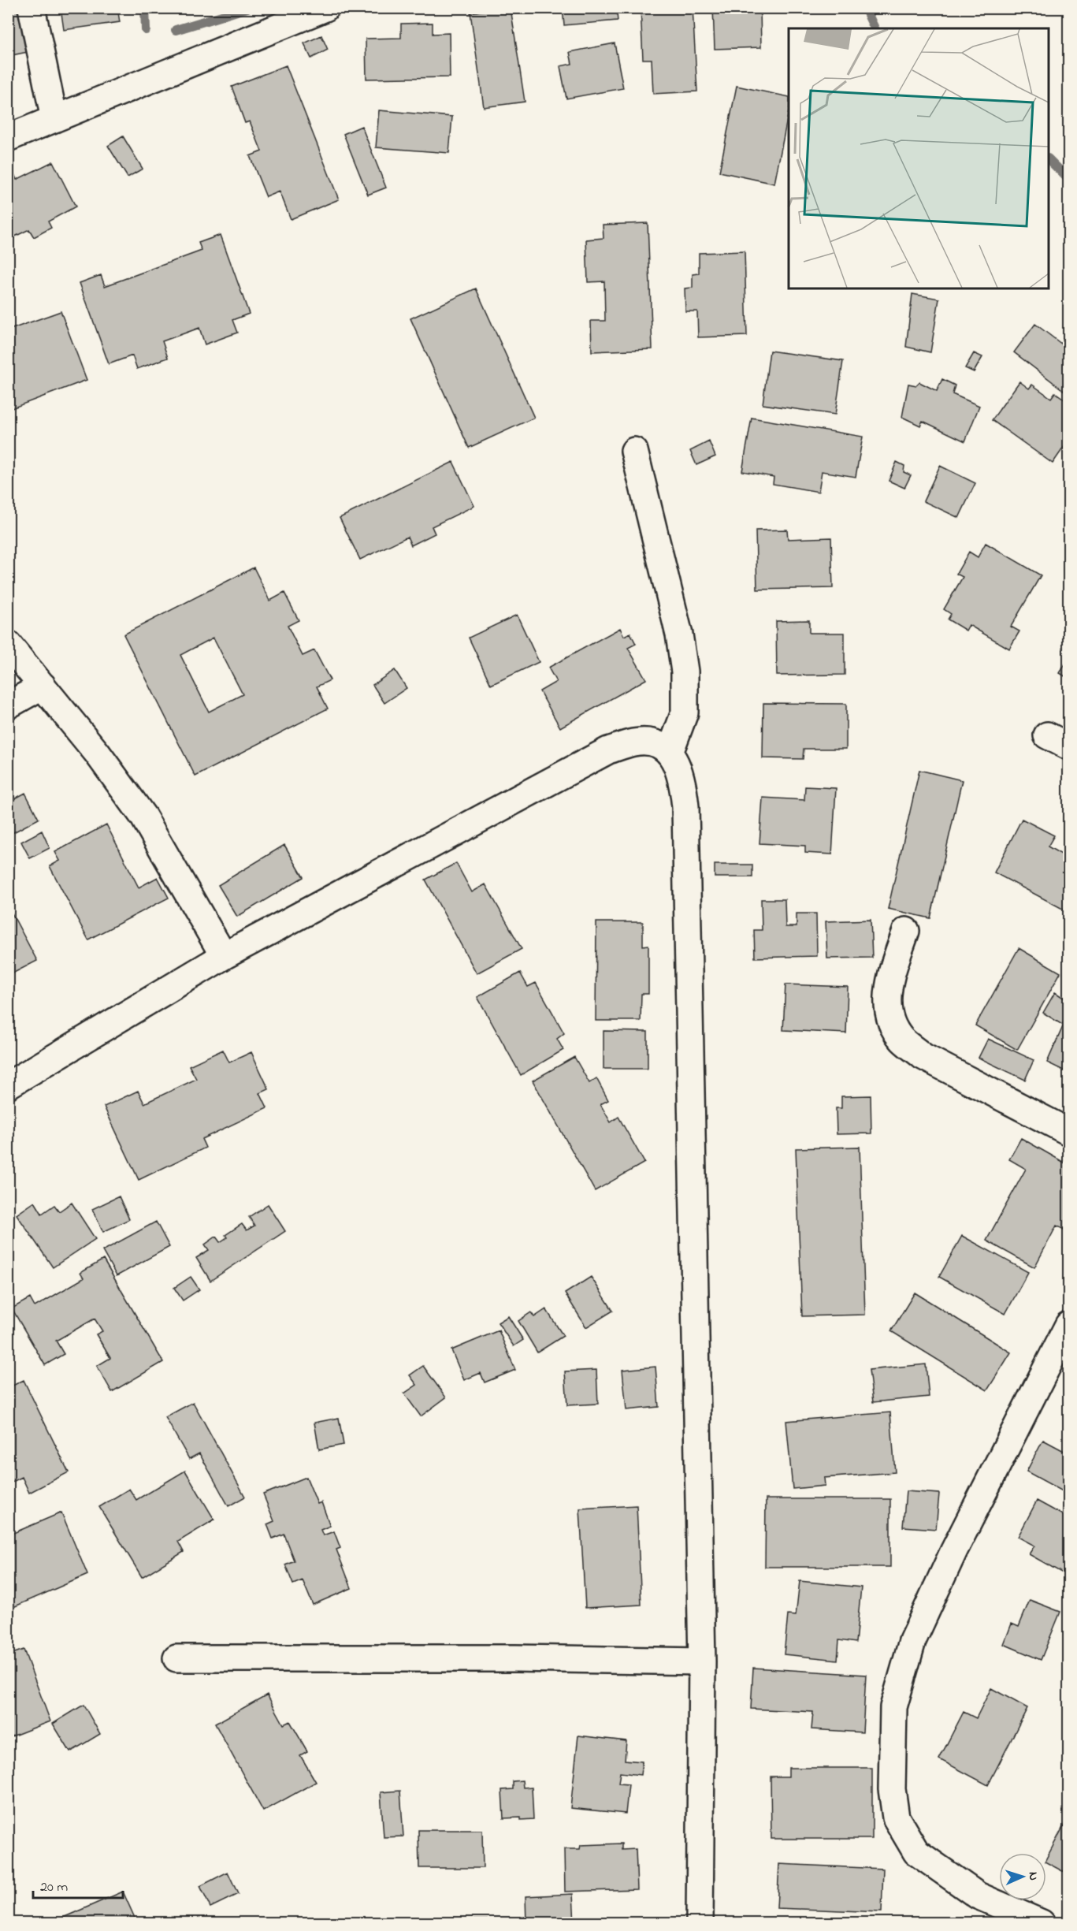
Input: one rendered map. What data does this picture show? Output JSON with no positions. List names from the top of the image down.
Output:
{
  "scale_bar": "20 m",
  "north": "right"
}
